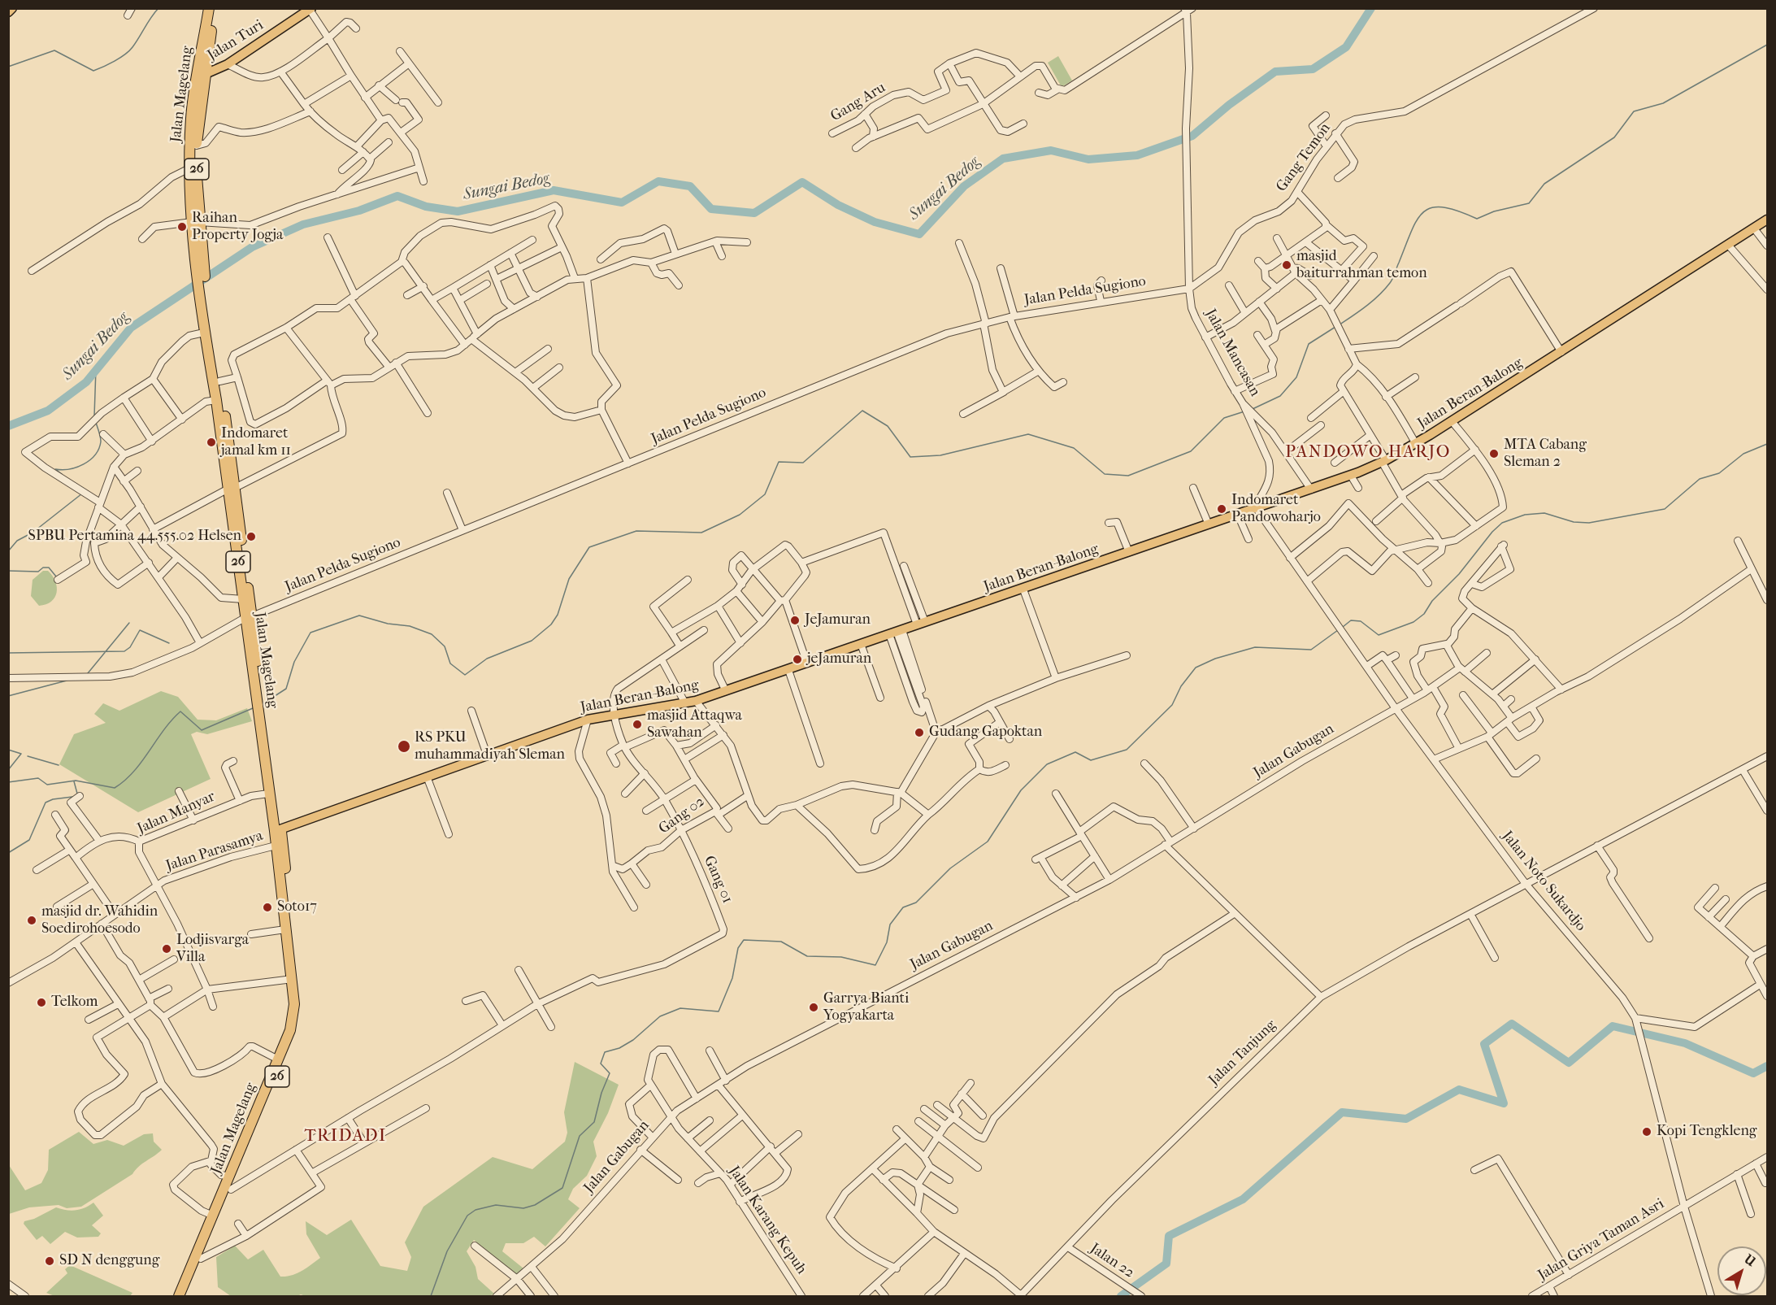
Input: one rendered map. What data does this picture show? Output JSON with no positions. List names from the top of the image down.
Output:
{
  "streets": {
    "highway": ["Jalan Magelang", "26"],
    "main road": ["Jalan Turi", "Jalan Beran-Balong"],
    "street": [
      "Gang Aru",
      "Gang Temon",
      "Jalan Pelda Sugiono",
      "Jalan Mancasan",
      "Jalan Gabugan",
      "Jalan Manyar",
      "Gang 02",
      "Jalan Parasamya",
      "Gang 01",
      "Jalan Noto Sukardjo",
      "Jalan Tanjung",
      "Jalan Karang Kepuh",
      "Jalan Griya Taman Asri",
      "Jalan 22"
    ]
  },
  "crossings": [
    ["Jalan Turi", "Jalan Magelang"],
    ["Jalan Magelang", "Jalan Pelda Sugiono"],
    ["Jalan Magelang", "Jalan Beran-Balong"],
    ["Jalan Magelang", "Jalan Manyar"],
    ["Jalan Magelang", "Jalan Parasamya"],
    ["Gang Temon", "Jalan Pelda Sugiono"],
    ["Gang Temon", "Jalan Mancasan"],
    ["Jalan Pelda Sugiono", "Jalan Mancasan"],
    ["Jalan Mancasan", "Jalan Beran-Balong"],
    ["Jalan Beran-Balong", "Gang 01"],
    ["Jalan Beran-Balong", "Jalan Noto Sukardjo"],
    ["Jalan Gabugan", "Jalan Noto Sukardjo"],
    ["Jalan Gabugan", "Jalan Karang Kepuh"],
    ["Jalan Manyar", "Jalan Parasamya"],
    ["Gang 02", "Gang 01"],
    ["Jalan Noto Sukardjo", "Jalan Tanjung"],
    ["Jalan Noto Sukardjo", "Jalan Griya Taman Asri"],
    ["Jalan Tanjung", "Jalan 22"]
  ],
  "districts": ["PANDOWO HARJO", "TRIDADI"],
  "water": ["Sungai Bedog"],
  "places": [
    "Raihan Property Jogja",
    "masjid baiturrahman temon",
    "Indomaret jamal km 11",
    "MTA Cabang Sleman 2",
    "Indomaret Pandowoharjo",
    "SPBU Pertamina 44.555.02 Helsen",
    "JeJamuran",
    "jeJamuran",
    "masjid Attaqwa Sawahan",
    "Gudang Gapoktan",
    "RS PKU muhammadiyah Sleman",
    "Soto17",
    "masjid dr. Wahidin Soedirohoesodo",
    "Lodjisvarga Villa",
    "Telkom",
    "Garrya Bianti Yogyakarta",
    "Kopi Tengkleng",
    "SD N denggung"
  ],
  "north": "top right"
}
